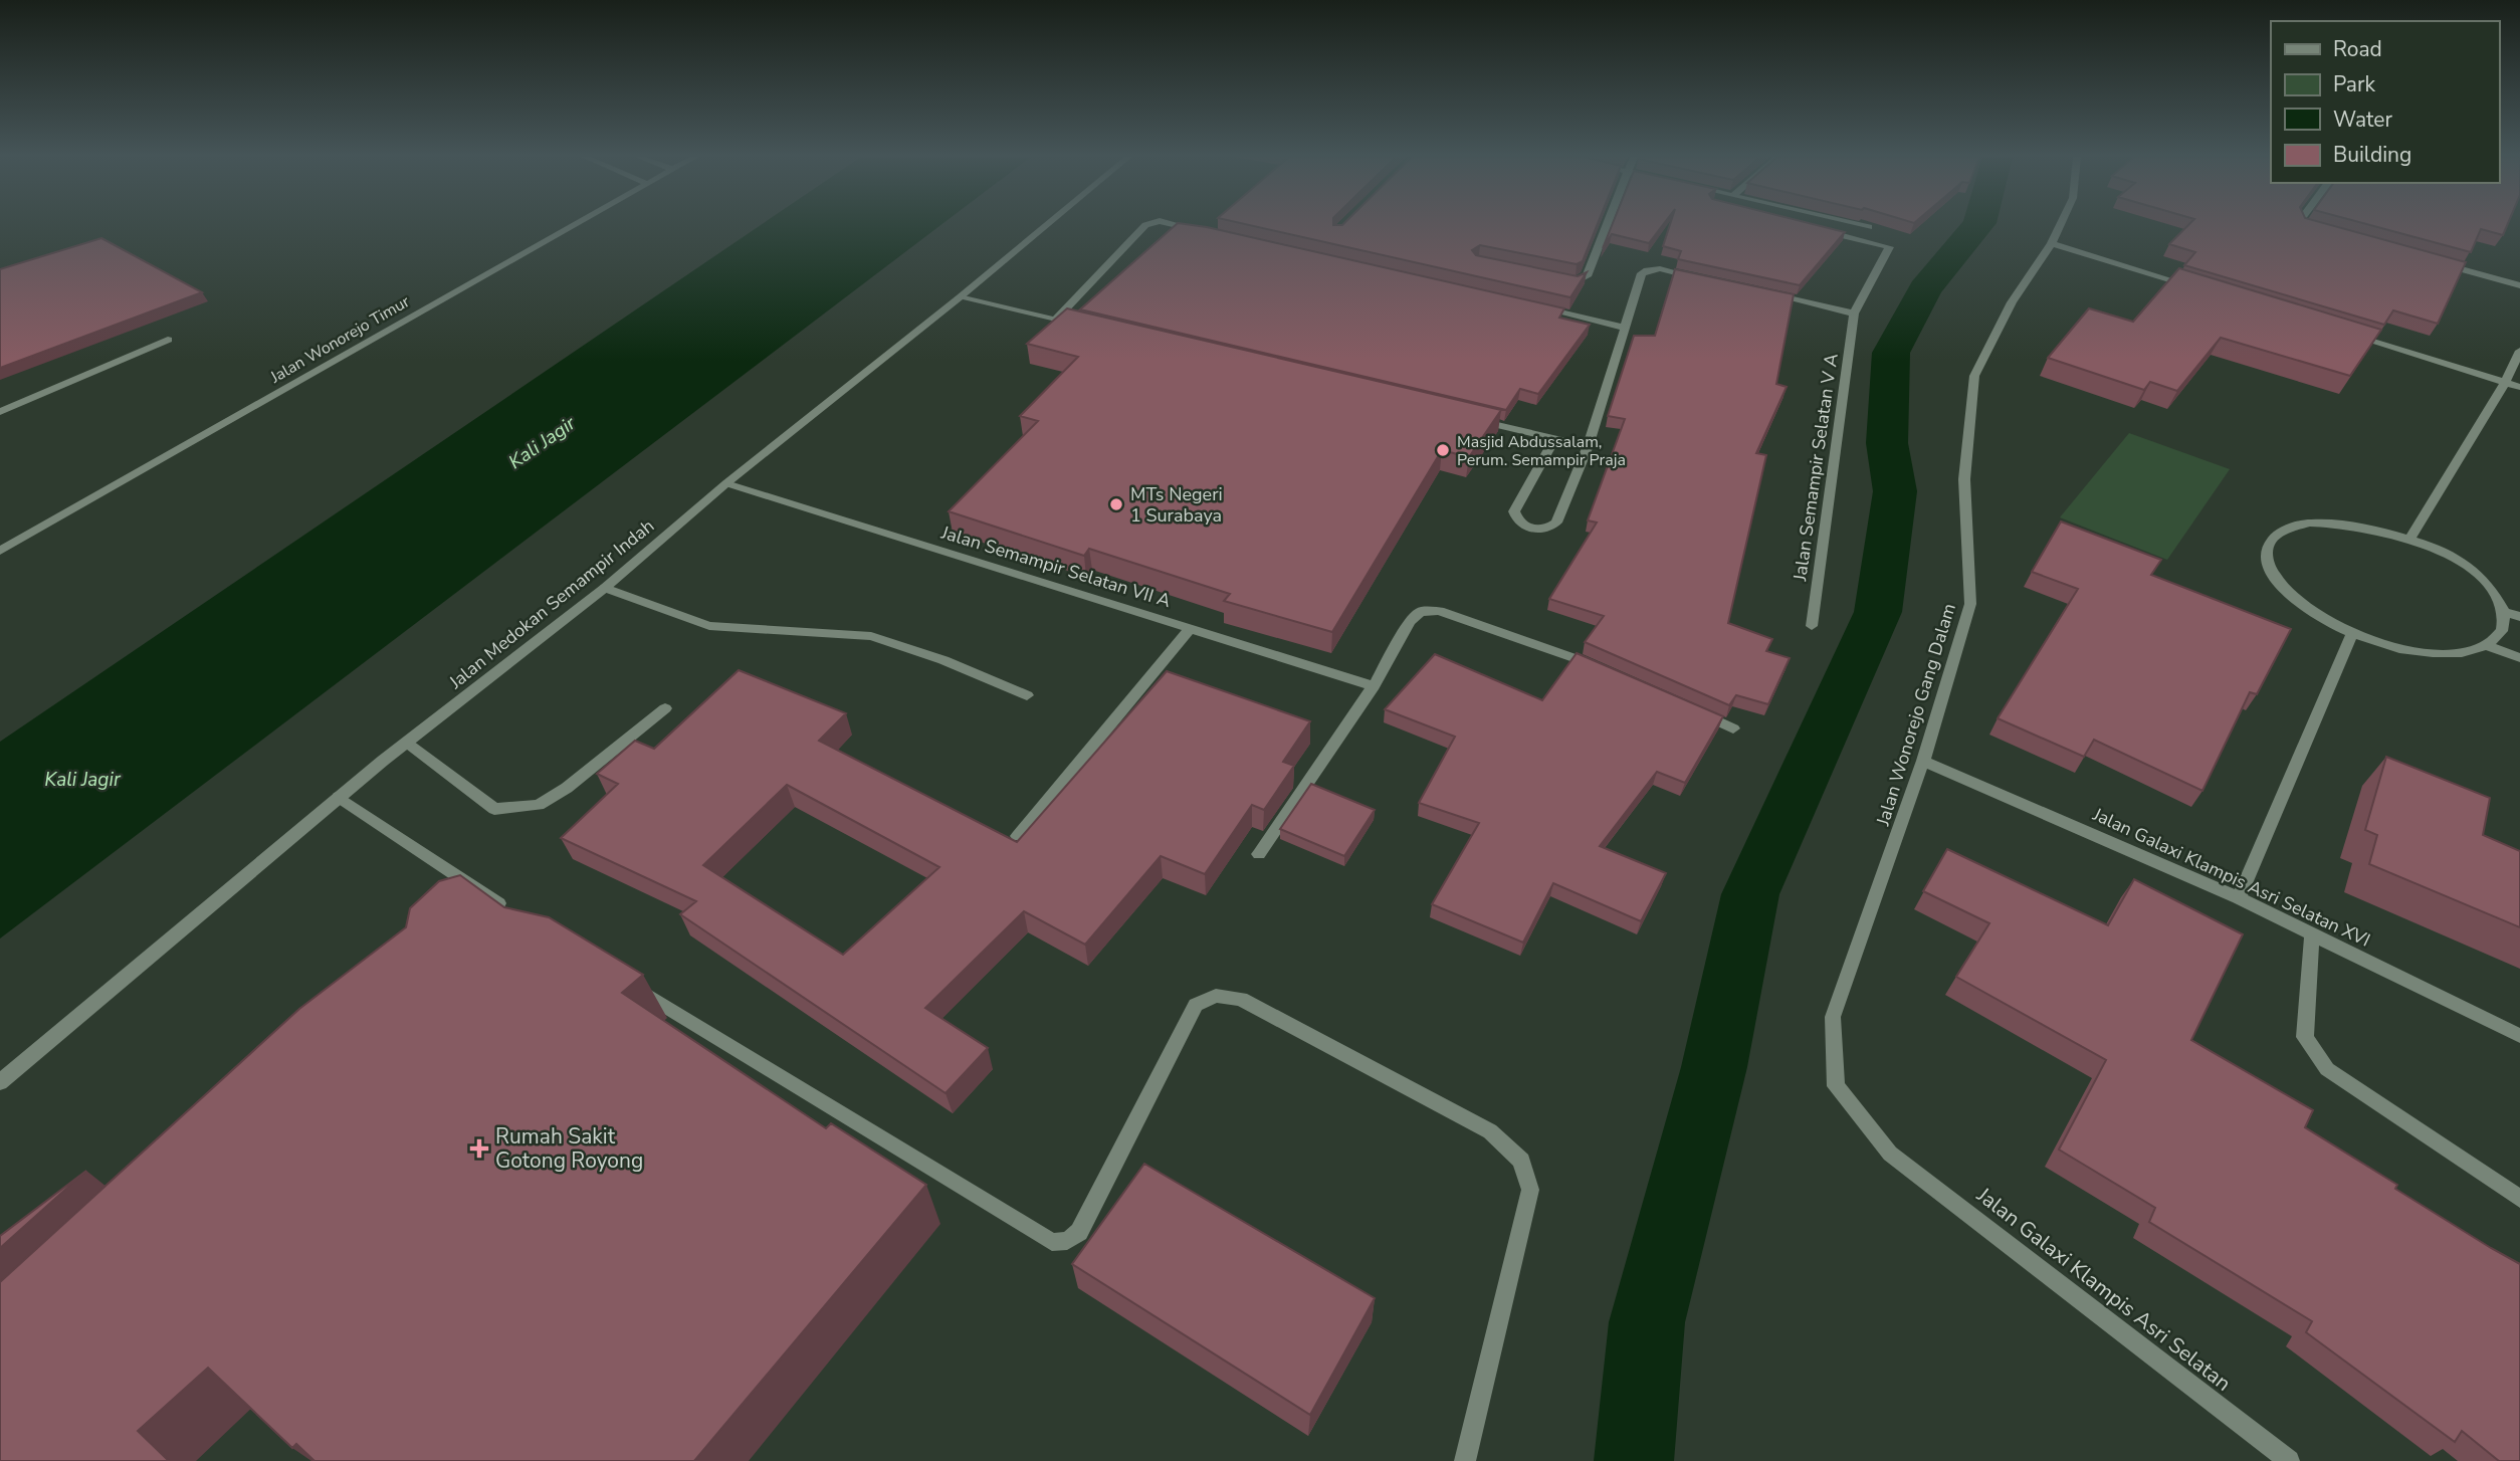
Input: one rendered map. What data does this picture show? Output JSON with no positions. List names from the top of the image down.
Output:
{
  "streets": {
    "street": [
      "Jalan Wonorejo Timur",
      "Jalan Semampir Selatan V A",
      "Jalan Semampir Selatan VII A",
      "Jalan Medokan Semampir Indah",
      "Jalan Wonorejo Gang Dalam",
      "Jalan Galaxi Klampis Asri Selatan XVI",
      "Jalan Galaxi Klampis Asri Selatan"
    ]
  },
  "crossings": [
    ["Jalan Semampir Selatan VII A", "Jalan Medokan Semampir Indah"],
    ["Jalan Wonorejo Gang Dalam", "Jalan Galaxi Klampis Asri Selatan XVI"],
    ["Jalan Wonorejo Gang Dalam", "Jalan Galaxi Klampis Asri Selatan"]
  ],
  "water": ["Kali Jagir"],
  "places": {
    "other": ["Masjid Abdussalam, Perum. Semampir Praja", "MTs Negeri 1 Surabaya"],
    "health": ["Rumah Sakit Gotong Royong"]
  },
  "legend": [
    "Road",
    "Park",
    "Water",
    "Building"
  ]
}
